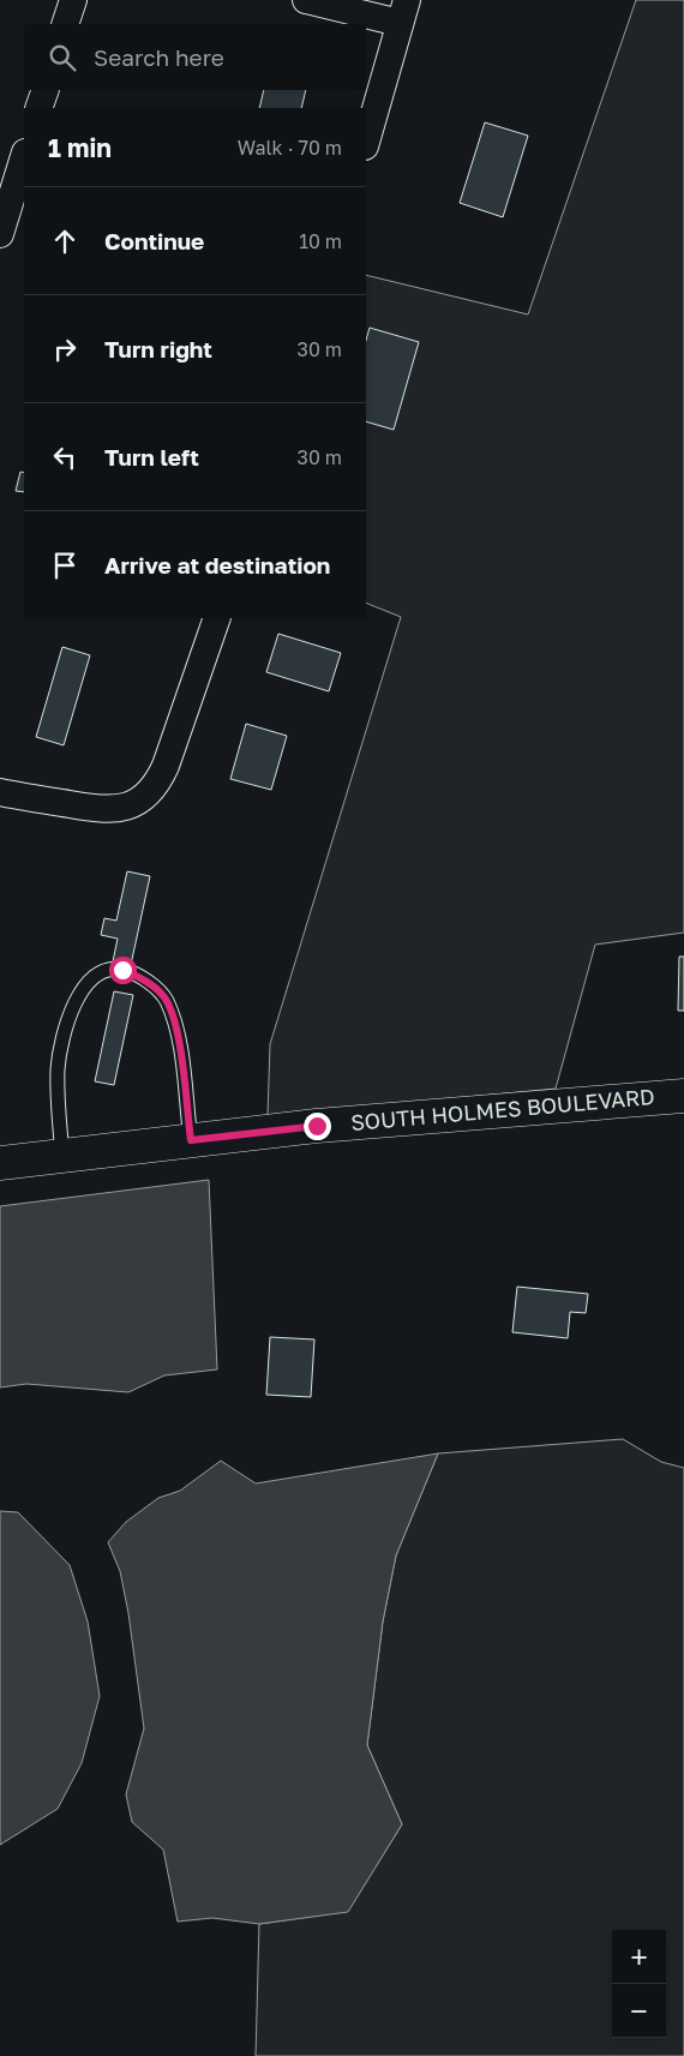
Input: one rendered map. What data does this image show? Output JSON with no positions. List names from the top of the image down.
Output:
{
  "streets": {
    "main road": ["SOUTH HOLMES BOULEVARD"]
  },
  "page": {
    "search": "Search here",
    "heading": ["1 min", "Walk · 70 m"],
    "list": [
      ["Continue", "10 m"],
      ["Turn right", "30 m"],
      ["Turn left", "30 m"],
      "Arrive at destination"
    ],
    "map_buttons": ["+", "−"]
  }
}
